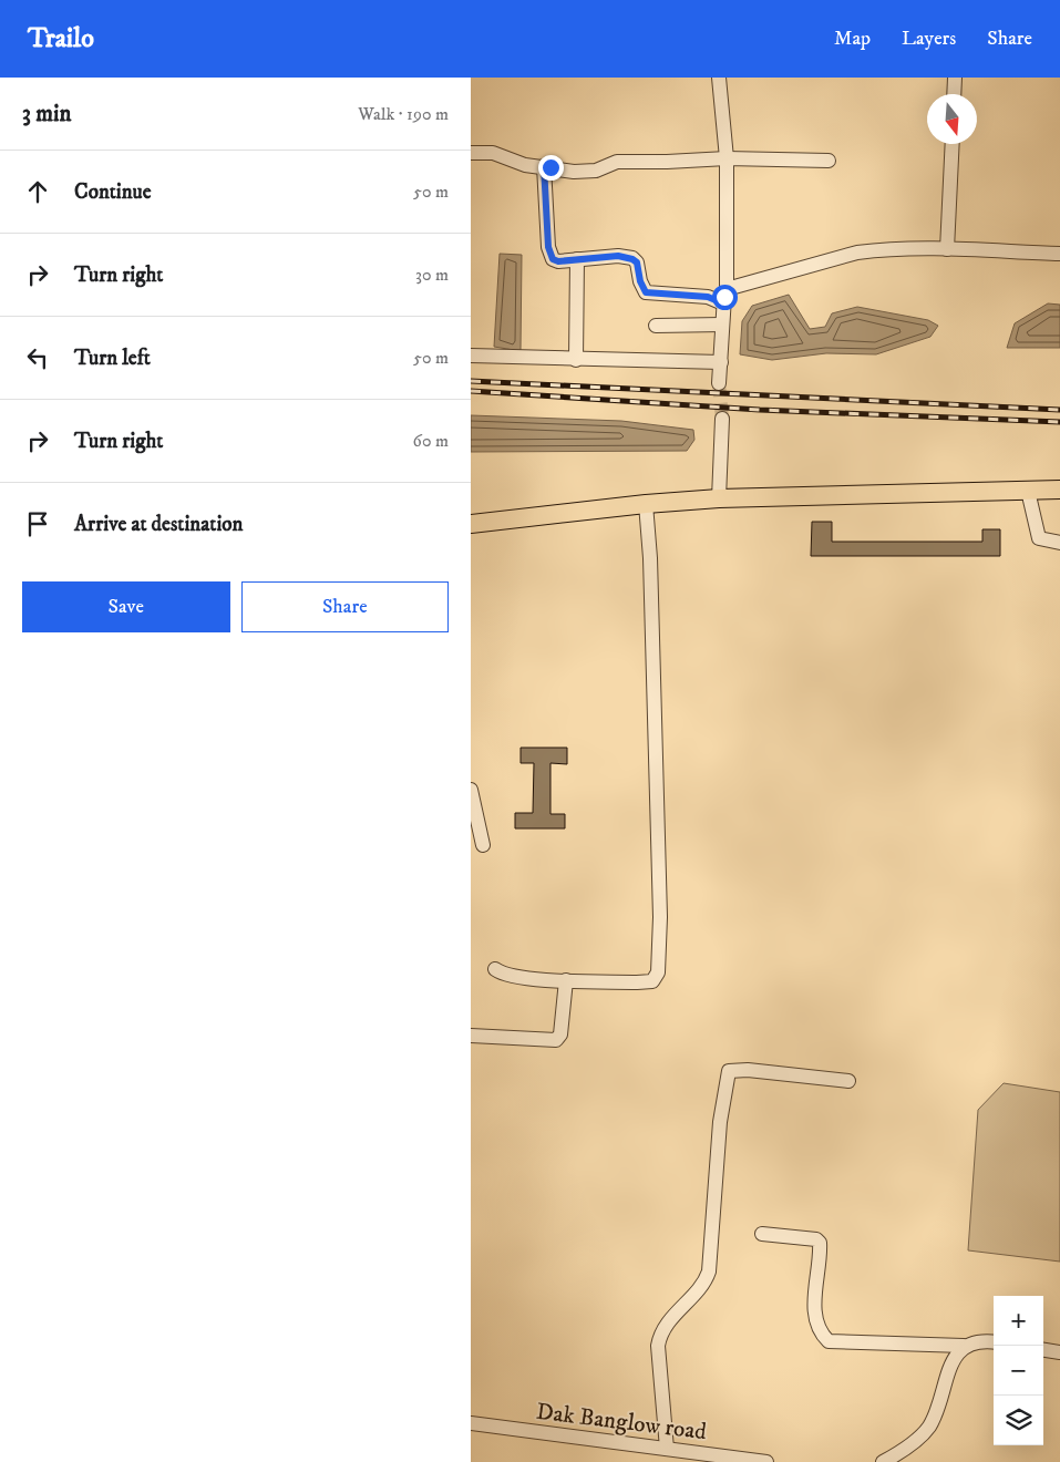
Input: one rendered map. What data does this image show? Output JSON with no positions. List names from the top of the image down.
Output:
{
  "streets": {
    "street": ["Dak Banglow road"]
  },
  "north": "bottom",
  "page": {
    "header": "Trailo",
    "nav": ["Map", "Layers", "Share"],
    "heading": ["3 min", "Walk · 190 m"],
    "list": [
      ["Continue", "50 m"],
      ["Turn right", "30 m"],
      ["Turn left", "50 m"],
      ["Turn right", "60 m"],
      "Arrive at destination"
    ],
    "buttons": ["Save", "Share"],
    "map_buttons": ["+", "−"]
  }
}
